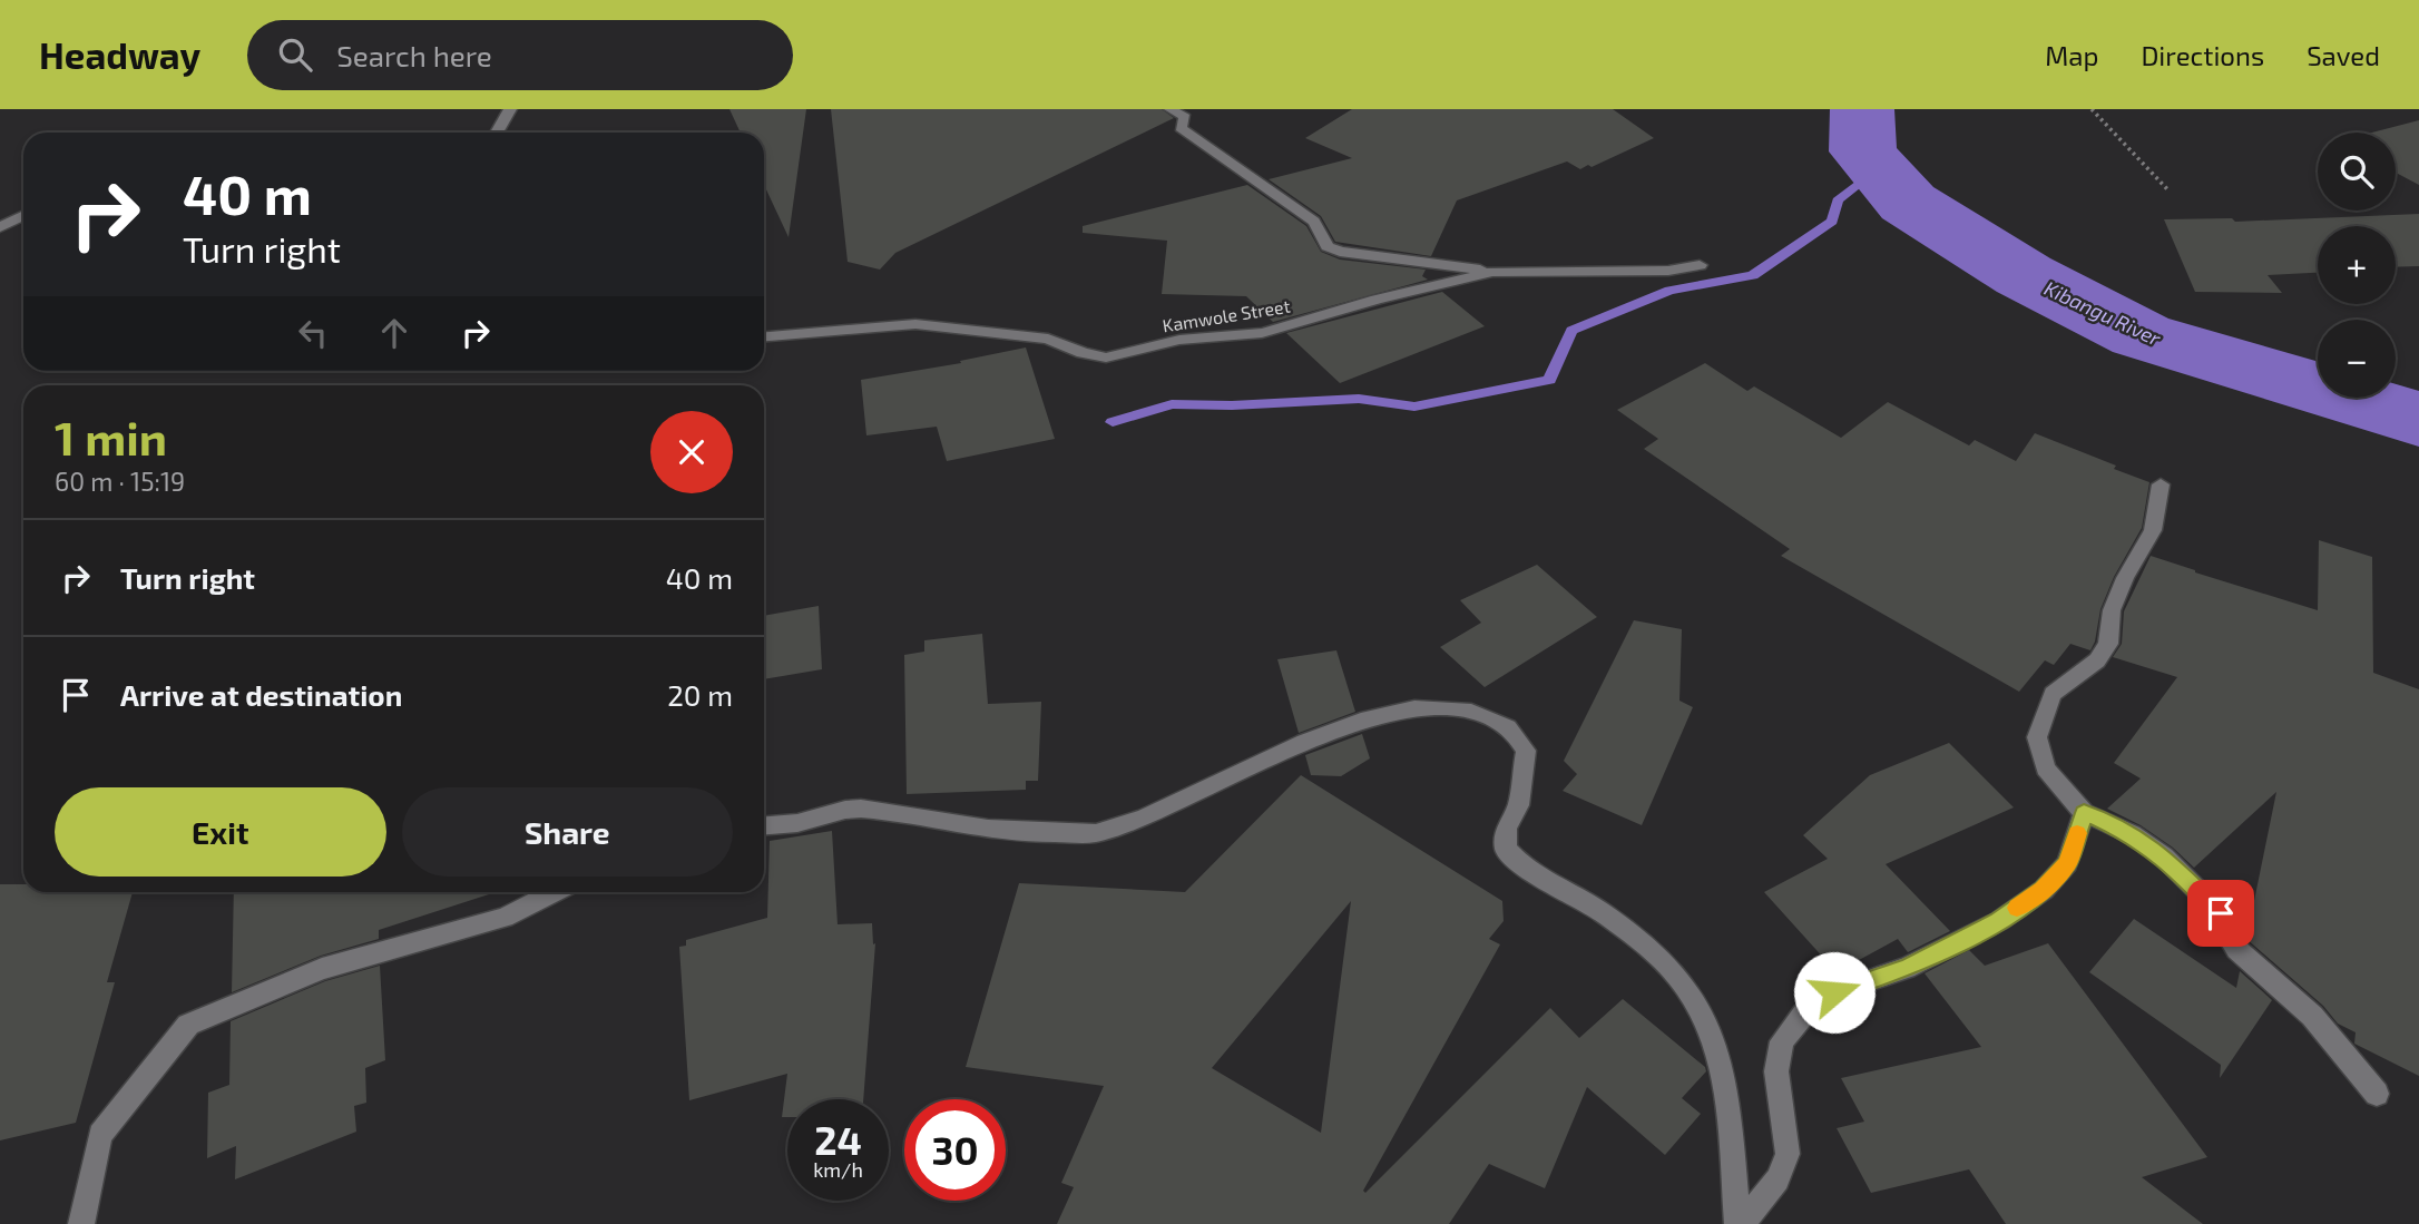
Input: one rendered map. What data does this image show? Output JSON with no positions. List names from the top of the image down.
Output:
{
  "streets": {
    "street": ["Kamwole Street"]
  },
  "water": ["Kibangu River"],
  "page": {
    "header": "Headway",
    "search": "Search here",
    "nav": ["Map", "Directions", "Saved"],
    "map_buttons": ["+", "−"],
    "turn": ["40 m", "Turn right"],
    "heading": ["1 min", "60 m · 15:19"],
    "list": [
      {
        "name": "Turn right",
        "value": "40 m"
      },
      {
        "name": "Arrive at destination",
        "value": "20 m"
      }
    ],
    "buttons": ["Exit", "Share"],
    "speed": "24 km/h",
    "limit": "30"
  }
}
